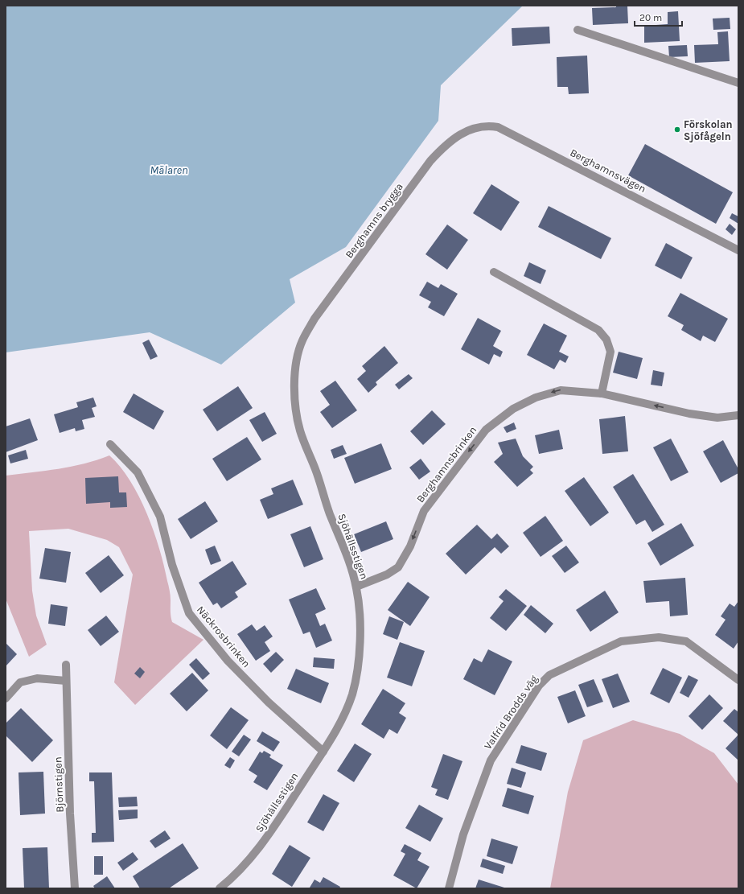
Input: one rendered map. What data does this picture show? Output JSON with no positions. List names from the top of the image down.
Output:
{
  "streets": {
    "street": [
      "Berghamnsvägen",
      "Berghamns brygga",
      "Berghamnsbrinken",
      "Sjöhällsstigen",
      "Näckrosbrinken",
      "Valfrid Brodds väg",
      "Björnstigen"
    ]
  },
  "crossings": [
    ["Berghamnsvägen", "Berghamns brygga"],
    ["Berghamns brygga", "Sjöhällsstigen"],
    ["Berghamnsbrinken", "Sjöhällsstigen"],
    ["Sjöhällsstigen", "Näckrosbrinken"]
  ],
  "one_way": ["Berghamnsbrinken"],
  "water": ["Mälaren"],
  "places": ["Förskolan Sjöfågeln"],
  "scale_bar": "20 m"
}
